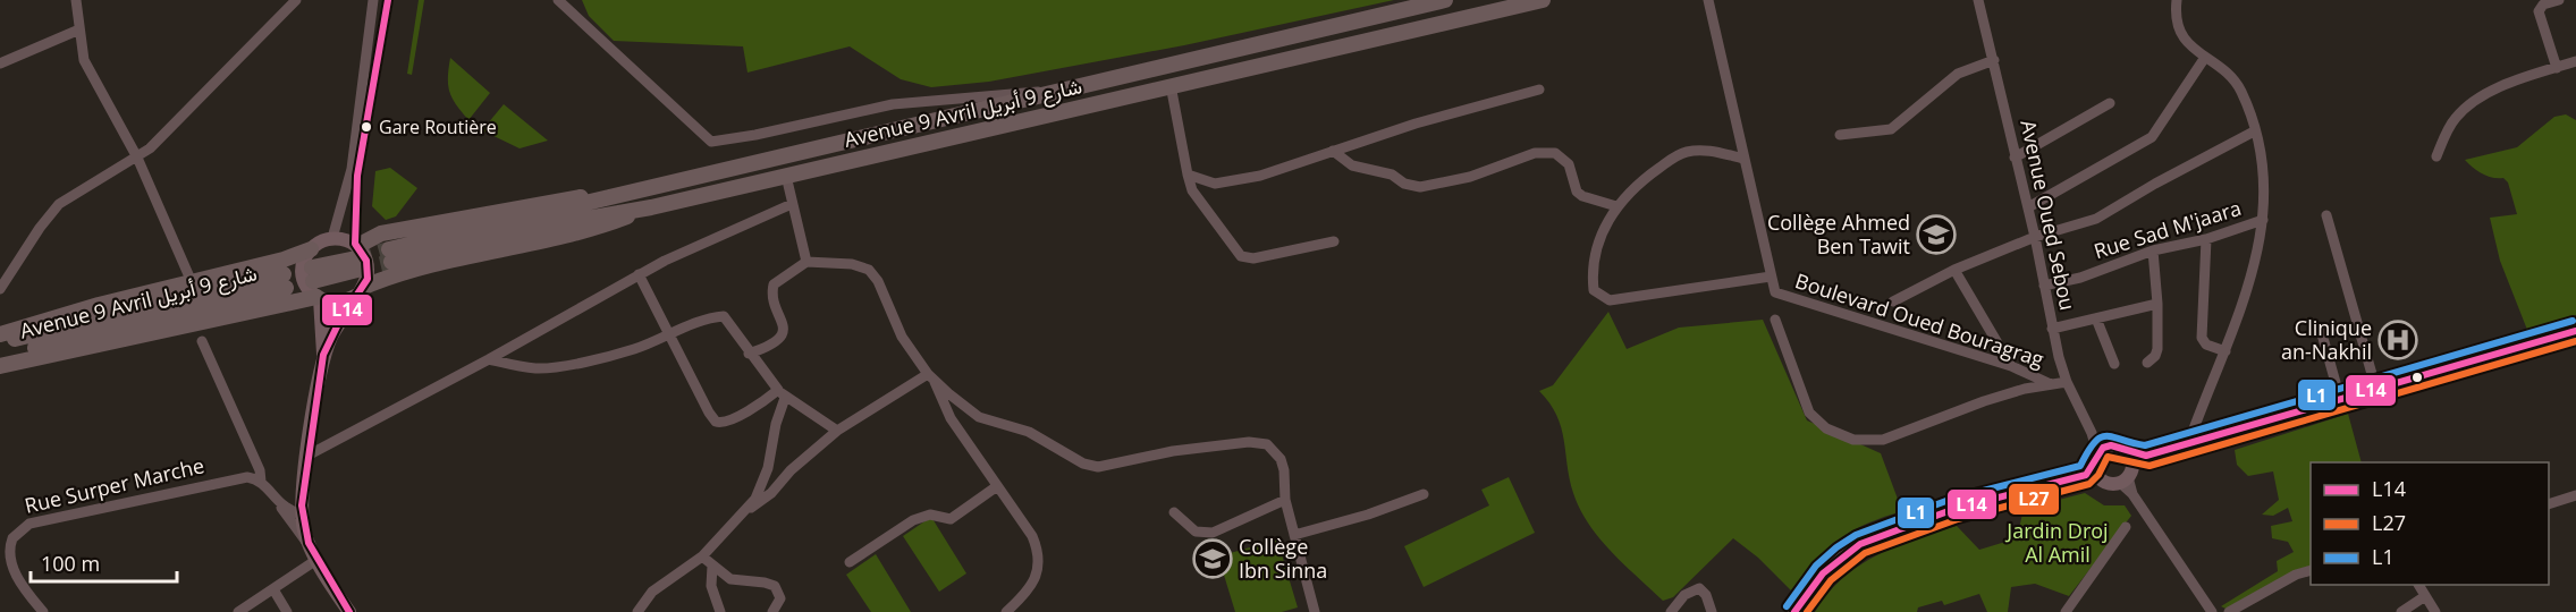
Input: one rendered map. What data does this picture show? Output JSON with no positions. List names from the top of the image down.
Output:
{
  "streets": {
    "highway": ["Avenue 9 Avril شارع 9 أبريل"],
    "street": [
      "Avenue Oued Sebou",
      "Rue Sad M'jaara",
      "Boulevard Oued Bouragrag",
      "Rue Surper Marche"
    ]
  },
  "crossings": [
    ["Avenue Oued Sebou", "Rue Sad M'jaara"]
  ],
  "parks": ["Jardin Droj Al Amil"],
  "places": {
    "other": ["Gare Routière"],
    "school or university": ["Collège Ahmed Ben Tawit", "Collège Ibn Sinna"],
    "hospital": ["Clinique an-Nakhil"]
  },
  "lines": ["transit line L14", "transit line L1", "transit line L27"],
  "legend": ["L14", "L27", "L1"],
  "scale_bar": "100 m"
}
